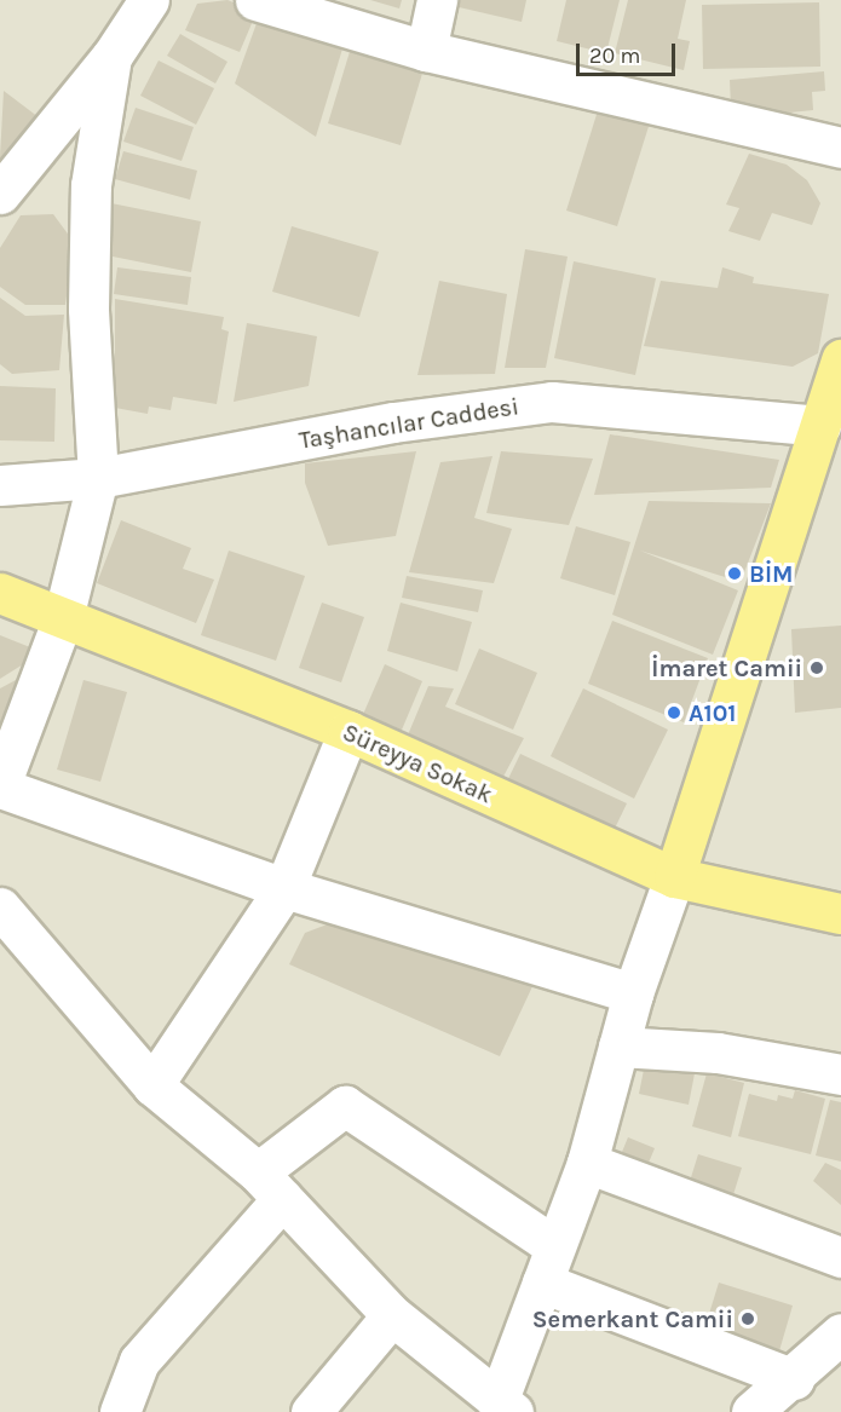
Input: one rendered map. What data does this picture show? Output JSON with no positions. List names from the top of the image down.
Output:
{
  "streets": {
    "main road": ["Süreyya Sokak"],
    "street": ["Taşhancılar Caddesi"]
  },
  "places": [
    "BİM",
    "İmaret Camii",
    "A101",
    "Semerkant Camii"
  ],
  "scale_bar": "20 m"
}
